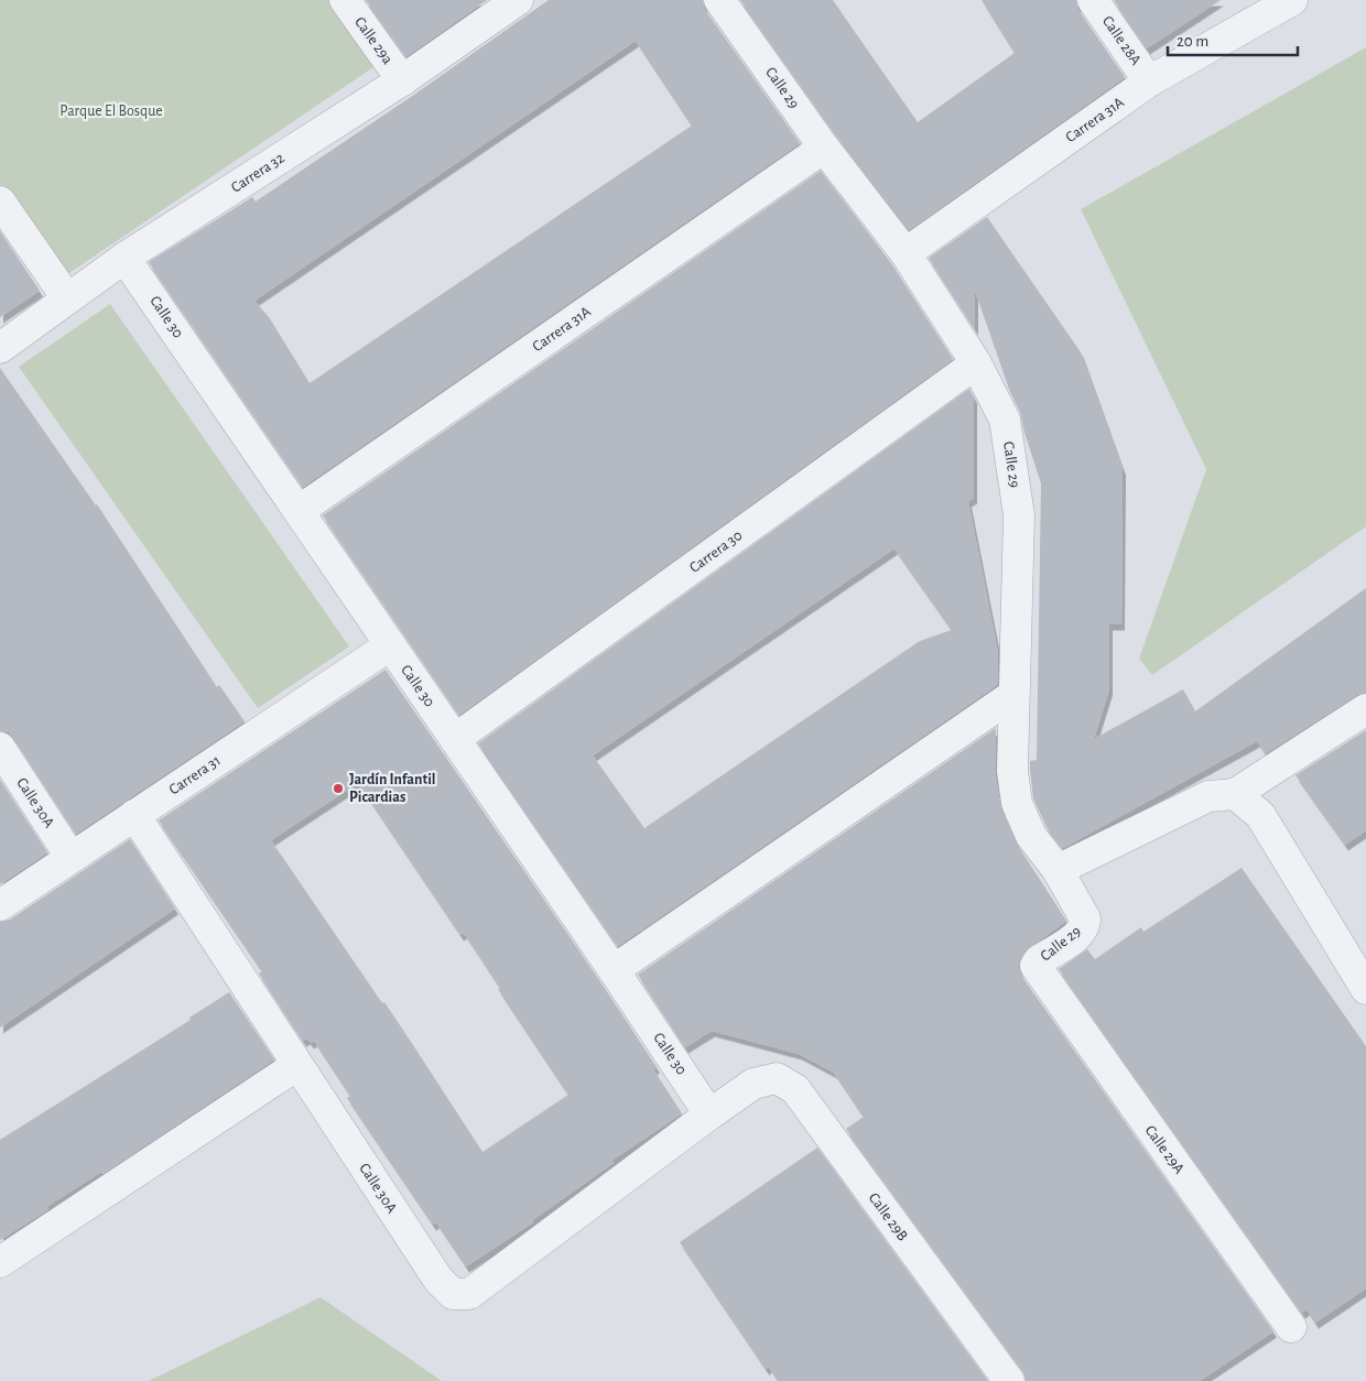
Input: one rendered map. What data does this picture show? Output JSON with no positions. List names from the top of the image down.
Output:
{
  "streets": {
    "street": [
      "Calle 29a",
      "Calle 28A",
      "Calle 29",
      "Carrera 31A",
      "Carrera 32",
      "Calle 30",
      "Carrera 30",
      "Carrera 31",
      "Calle 30A",
      "Calle 29A",
      "Calle 29B"
    ]
  },
  "crossings": [
    ["Calle 29a", "Carrera 32"],
    ["Calle 28A", "Carrera 31A"],
    ["Calle 29", "Carrera 31A"],
    ["Calle 29", "Carrera 30"],
    ["Calle 29", "Calle 29A"],
    ["Carrera 31A", "Calle 30"],
    ["Carrera 32", "Calle 30"],
    ["Calle 30", "Carrera 30"],
    ["Calle 30", "Carrera 31"],
    ["Calle 30", "Calle 30A"],
    ["Calle 30", "Calle 29B"],
    ["Carrera 31", "Calle 30A"],
    ["Calle 30A", "Calle 29B"]
  ],
  "parks": ["Parque El Bosque"],
  "places": ["Jardín Infantil Picardias"],
  "scale_bar": "20 m"
}
